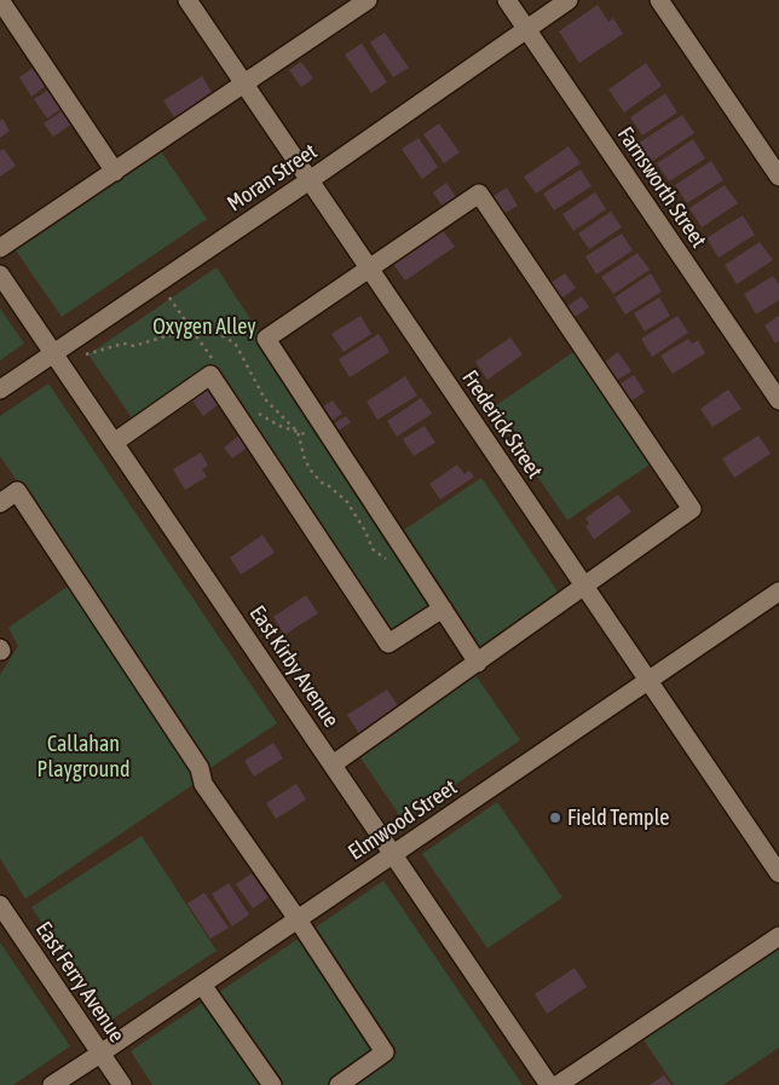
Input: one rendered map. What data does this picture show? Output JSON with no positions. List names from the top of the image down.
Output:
{
  "streets": {
    "street": [
      "Moran Street",
      "Farnsworth Street",
      "Frederick Street",
      "East Kirby Avenue",
      "Elmwood Street",
      "East Ferry Avenue"
    ]
  },
  "crossings": [
    ["Moran Street", "Farnsworth Street"],
    ["Moran Street", "Frederick Street"],
    ["Moran Street", "East Kirby Avenue"],
    ["Frederick Street", "Elmwood Street"],
    ["East Kirby Avenue", "Elmwood Street"],
    ["Elmwood Street", "East Ferry Avenue"]
  ],
  "parks": ["Oxygen Alley", "Callahan Playground"],
  "places": ["Field Temple"]
}
